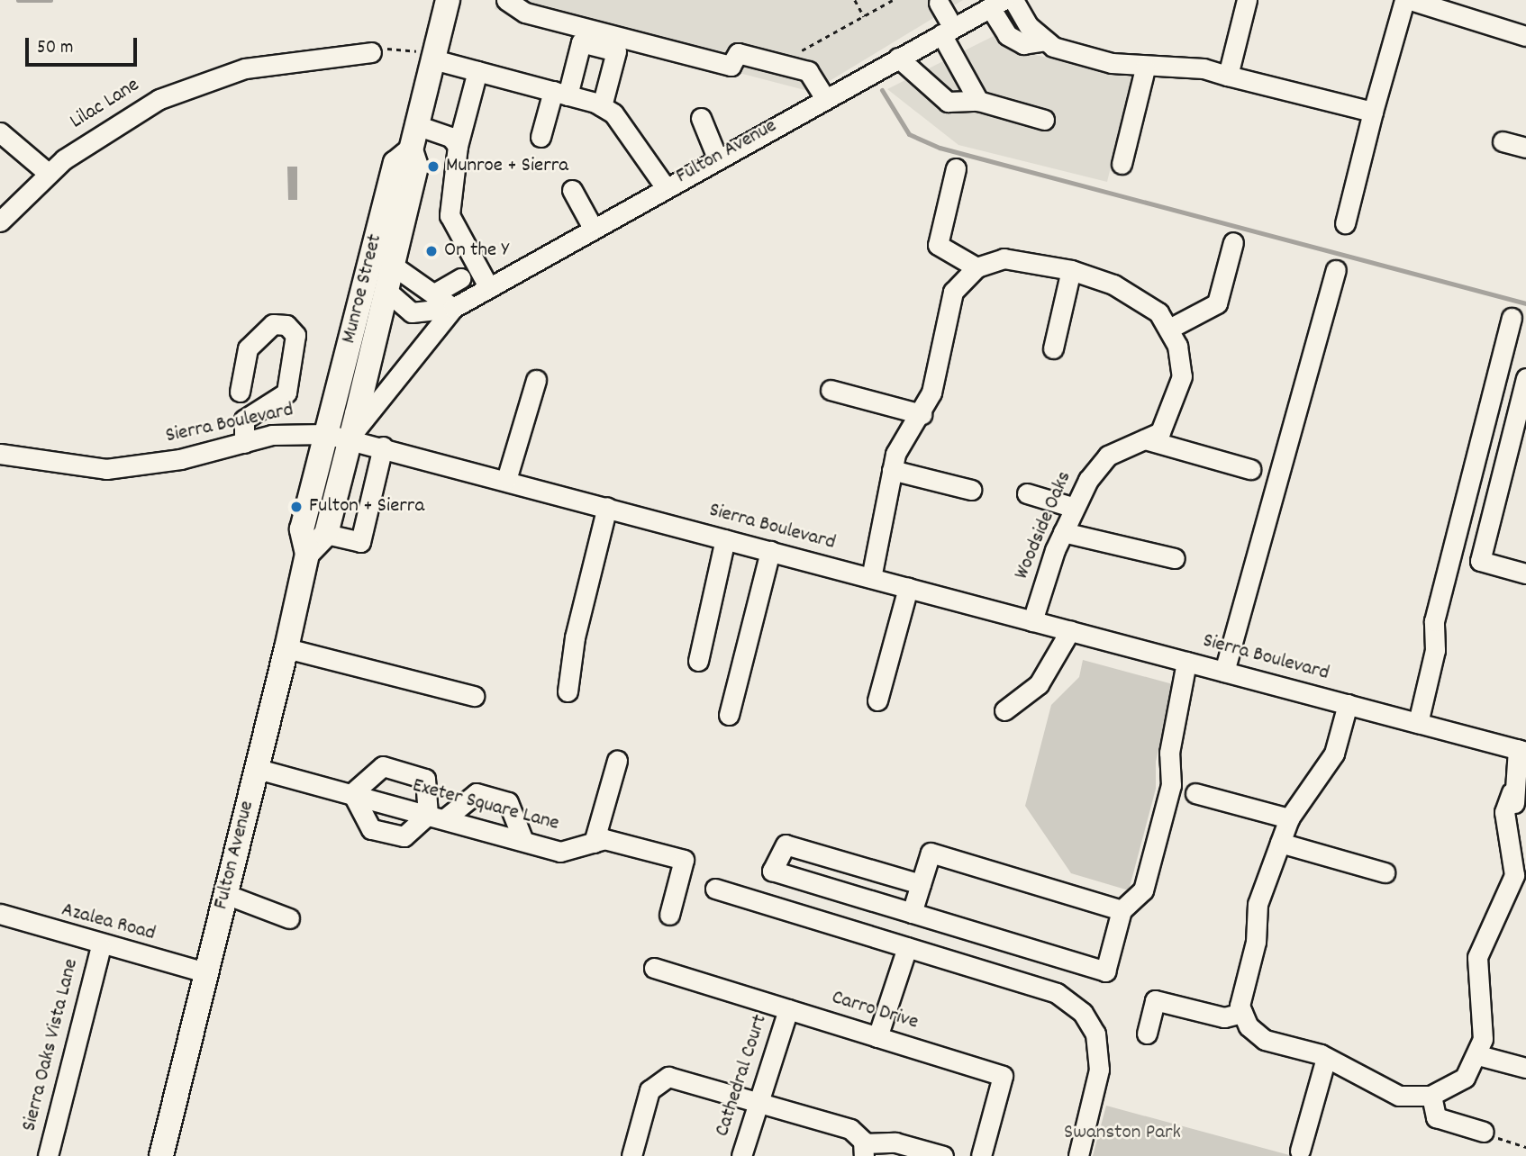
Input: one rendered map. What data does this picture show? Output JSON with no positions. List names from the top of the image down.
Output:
{
  "streets": {
    "main road": ["Fulton Avenue", "Munroe Street"],
    "street": [
      "Lilac Lane",
      "Sierra Boulevard",
      "Woodside Oaks",
      "Exeter Square Lane",
      "Azalea Road",
      "Carro Drive",
      "Sierra Oaks Vista Lane",
      "Cathedral Court"
    ]
  },
  "crossings": [
    ["Fulton Avenue", "Munroe Street"],
    ["Fulton Avenue", "Sierra Boulevard"],
    ["Fulton Avenue", "Exeter Square Lane"],
    ["Fulton Avenue", "Azalea Road"],
    ["Munroe Street", "Sierra Boulevard"],
    ["Sierra Boulevard", "Woodside Oaks"],
    ["Azalea Road", "Sierra Oaks Vista Lane"],
    ["Carro Drive", "Cathedral Court"]
  ],
  "parks": ["Swanston Park"],
  "places": ["Munroe + Sierra", "On the Y", "Fulton + Sierra"],
  "scale_bar": "50 m"
}
